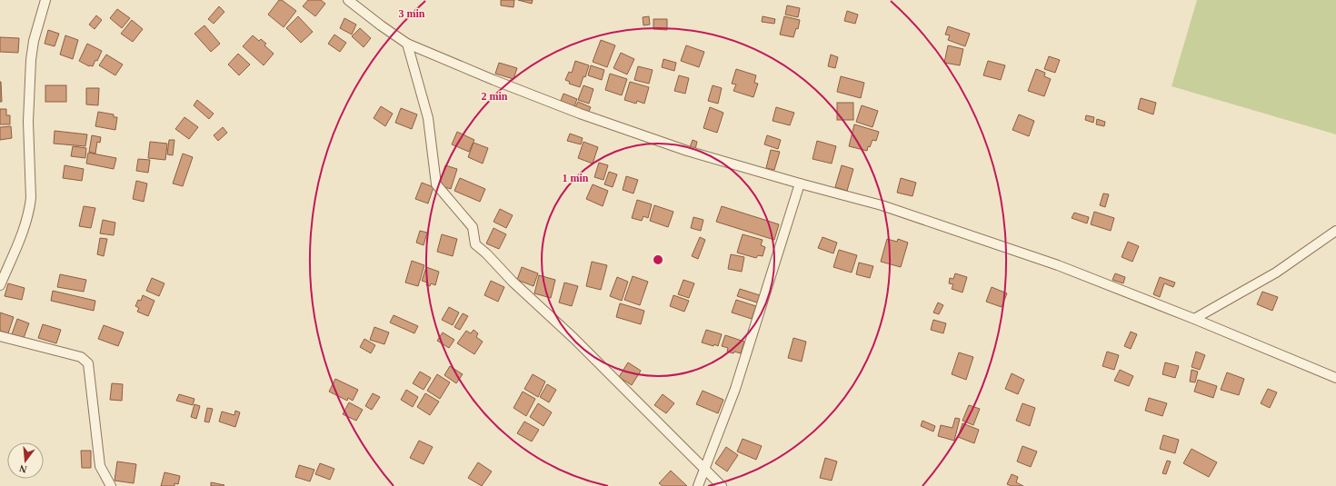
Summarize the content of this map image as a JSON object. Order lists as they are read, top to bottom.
{
  "north": "bottom",
  "rings": ["3 min", "2 min", "1 min"]
}
